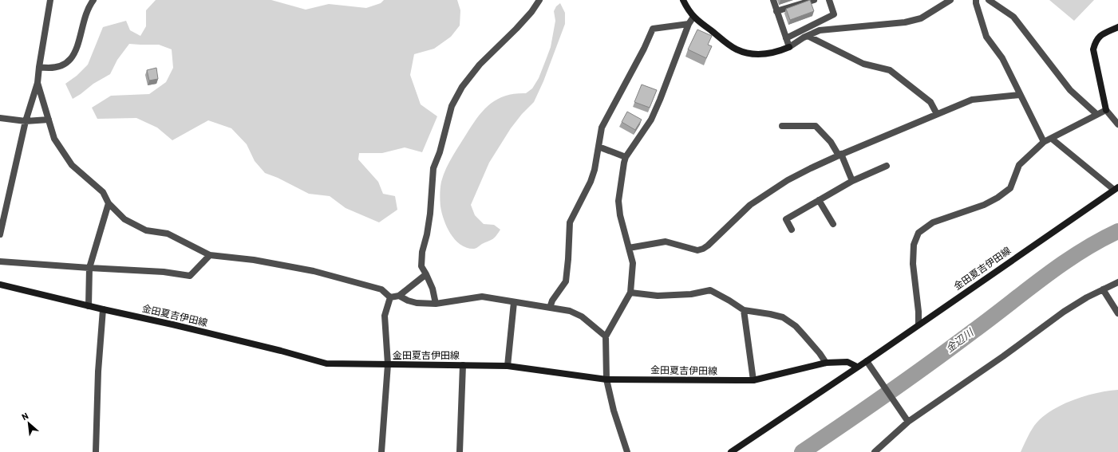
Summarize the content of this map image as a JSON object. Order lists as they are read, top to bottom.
{
  "streets": {
    "main road": ["金田夏吉伊田線"]
  },
  "water": ["金辺川"],
  "north": "top left"
}
